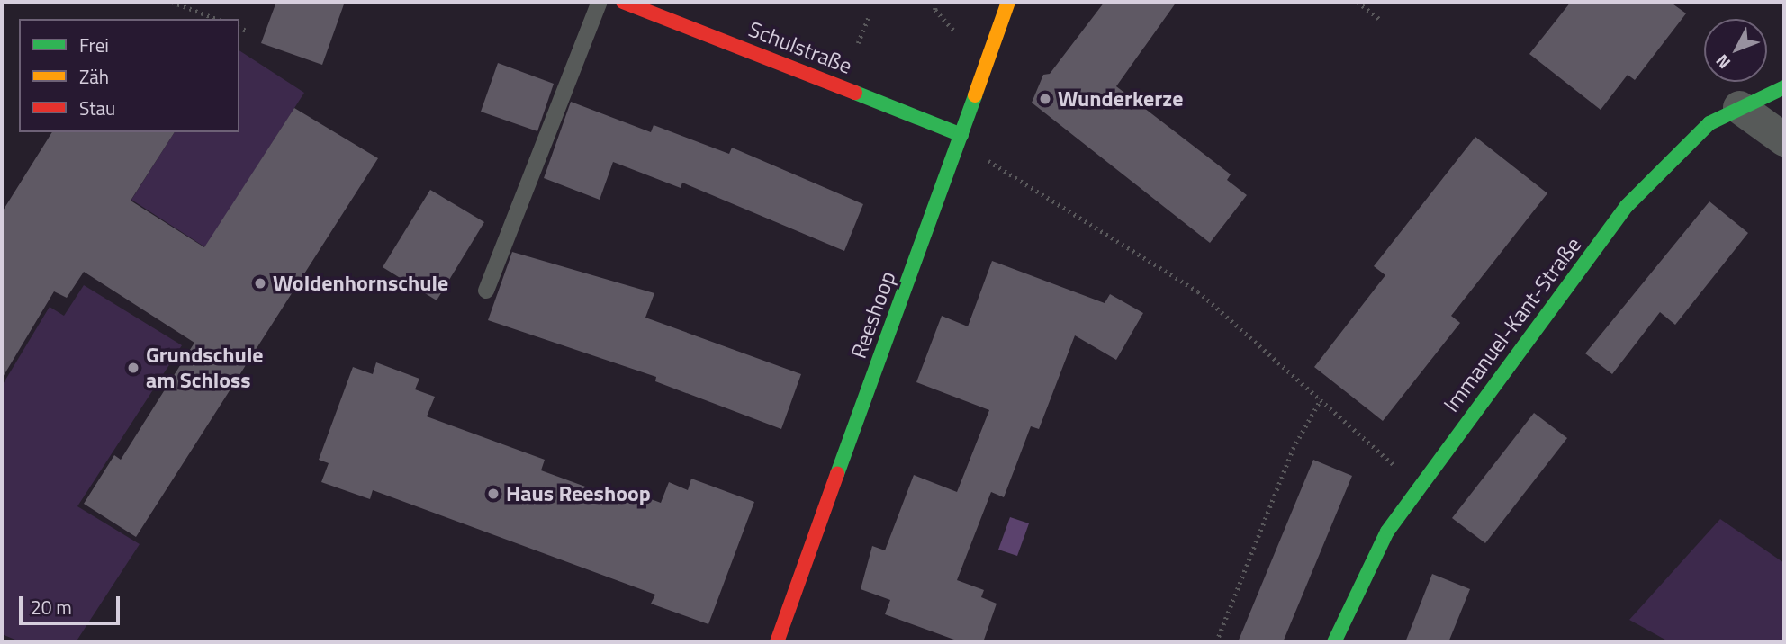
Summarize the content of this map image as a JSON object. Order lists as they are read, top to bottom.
{
  "streets": {
    "street": ["Schulstraße", "Reeshoop", "Immanuel-Kant-Straße"]
  },
  "crossings": [
    ["Schulstraße", "Reeshoop"]
  ],
  "places": [
    "Wunderkerze",
    "Woldenhornschule",
    "Grundschule am Schloss",
    "Haus Reeshoop"
  ],
  "legend": ["Frei", "Zäh", "Stau"],
  "scale_bar": "20 m",
  "north": "bottom left"
}
